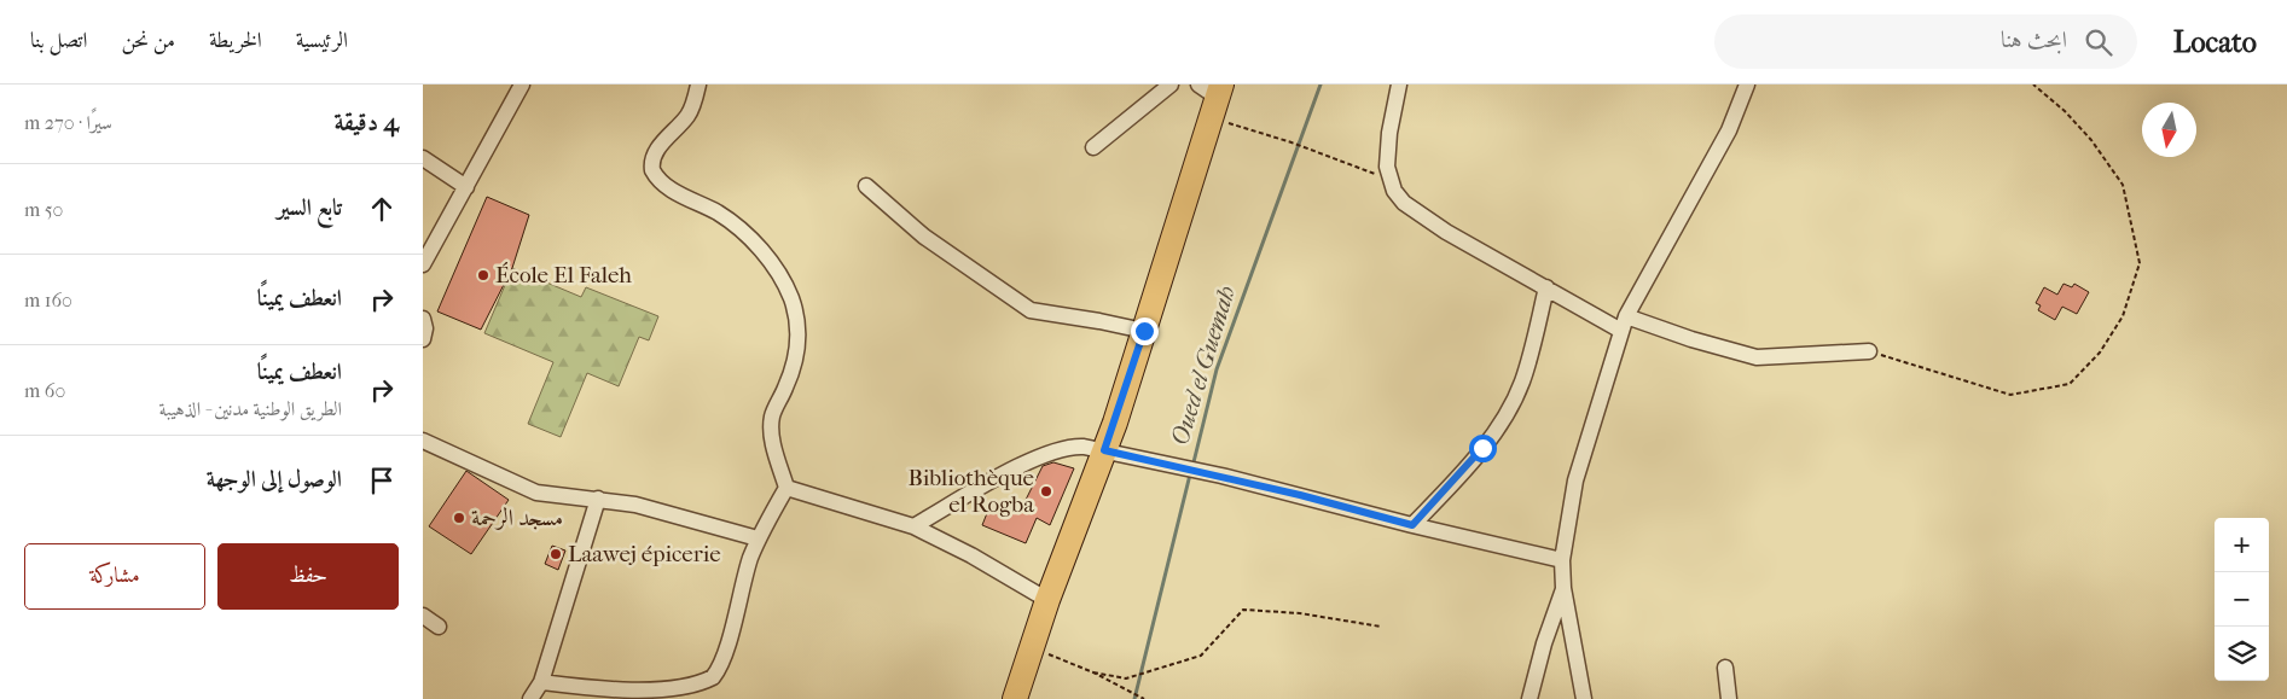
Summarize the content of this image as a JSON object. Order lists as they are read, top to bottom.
{
  "water": ["Oued el Guemah"],
  "places": [
    "École El Faleh",
    "Bibliothèque el Rogba",
    "مسجد الرحمة",
    "Laawej épicerie"
  ],
  "north": "bottom",
  "page": {
    "header": "Locato",
    "search": "ابحث هنا",
    "nav": [
      "الرئيسية",
      "الخريطة",
      "من نحن",
      "اتصل بنا"
    ],
    "heading": ["4 دقيقة", "سيرًا · 270 m"],
    "list": [
      ["تابع السير", "50 m"],
      ["انعطف يمينًا", "160 m"],
      ["انعطف يمينًا", "الطريق الوطنية مدنين - الذهيبة", "60 m"],
      "الوصول إلى الوجهة"
    ],
    "map_buttons": ["+", "−"],
    "buttons": ["حفظ", "مشاركة"]
  }
}
